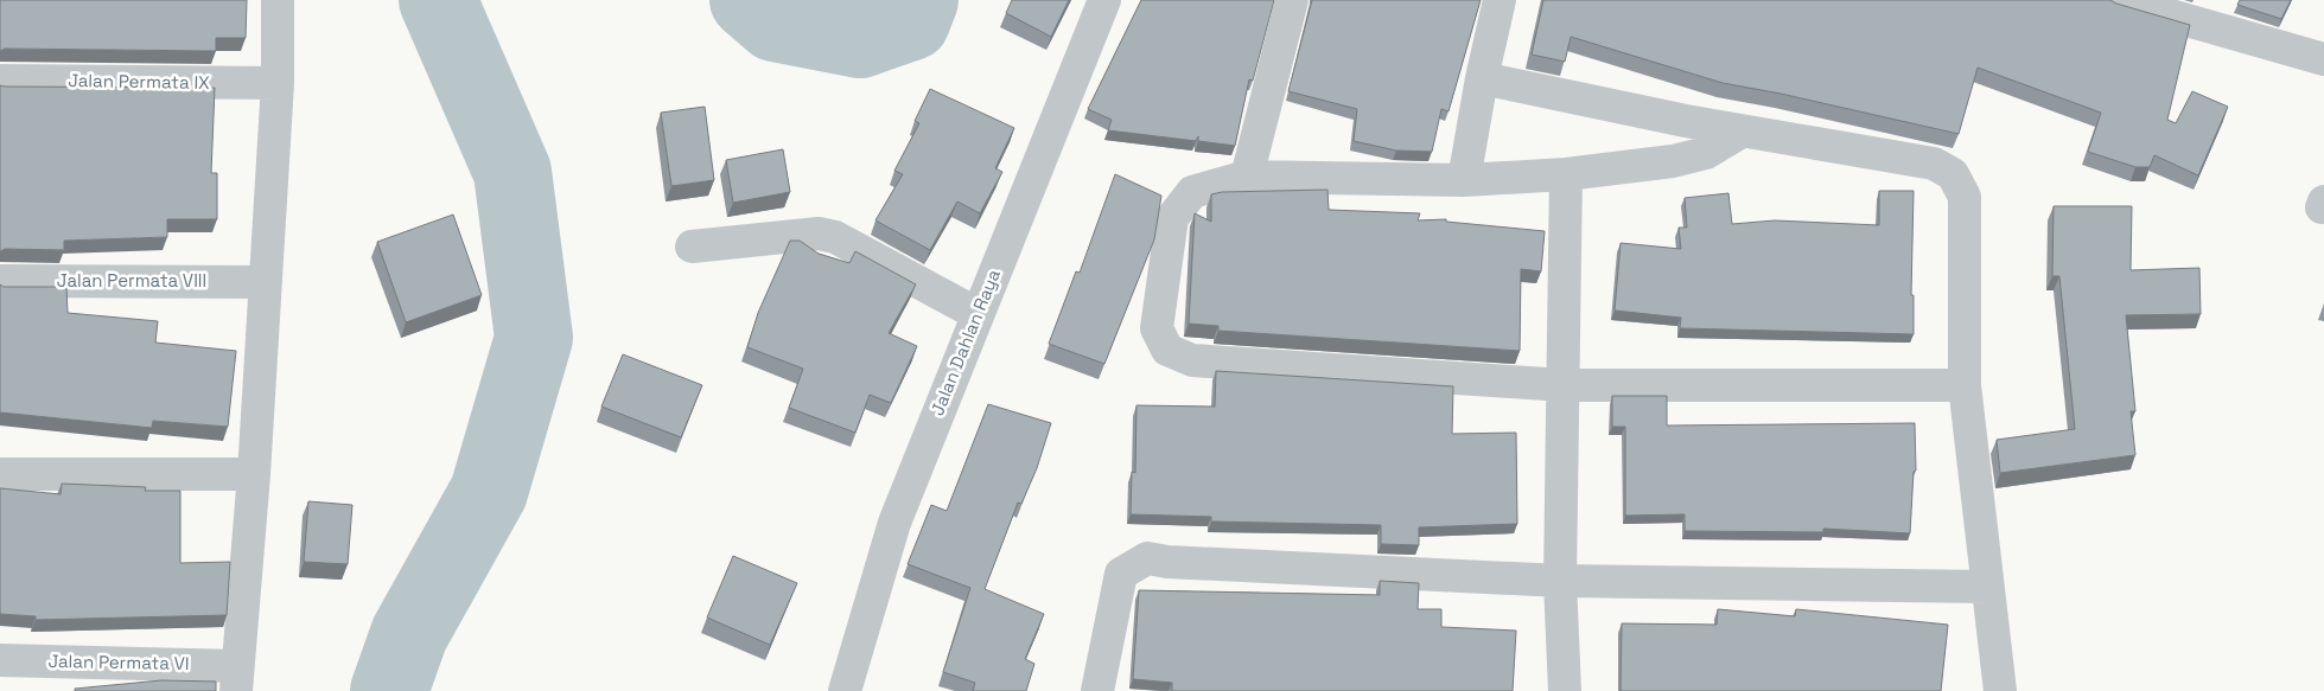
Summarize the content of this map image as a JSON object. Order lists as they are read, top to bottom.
{
  "streets": {
    "street": [
      "Jalan Permata IX",
      "Jalan Permata VIII",
      "Jalan Dahlan Raya",
      "Jalan Permata VI"
    ]
  }
}
